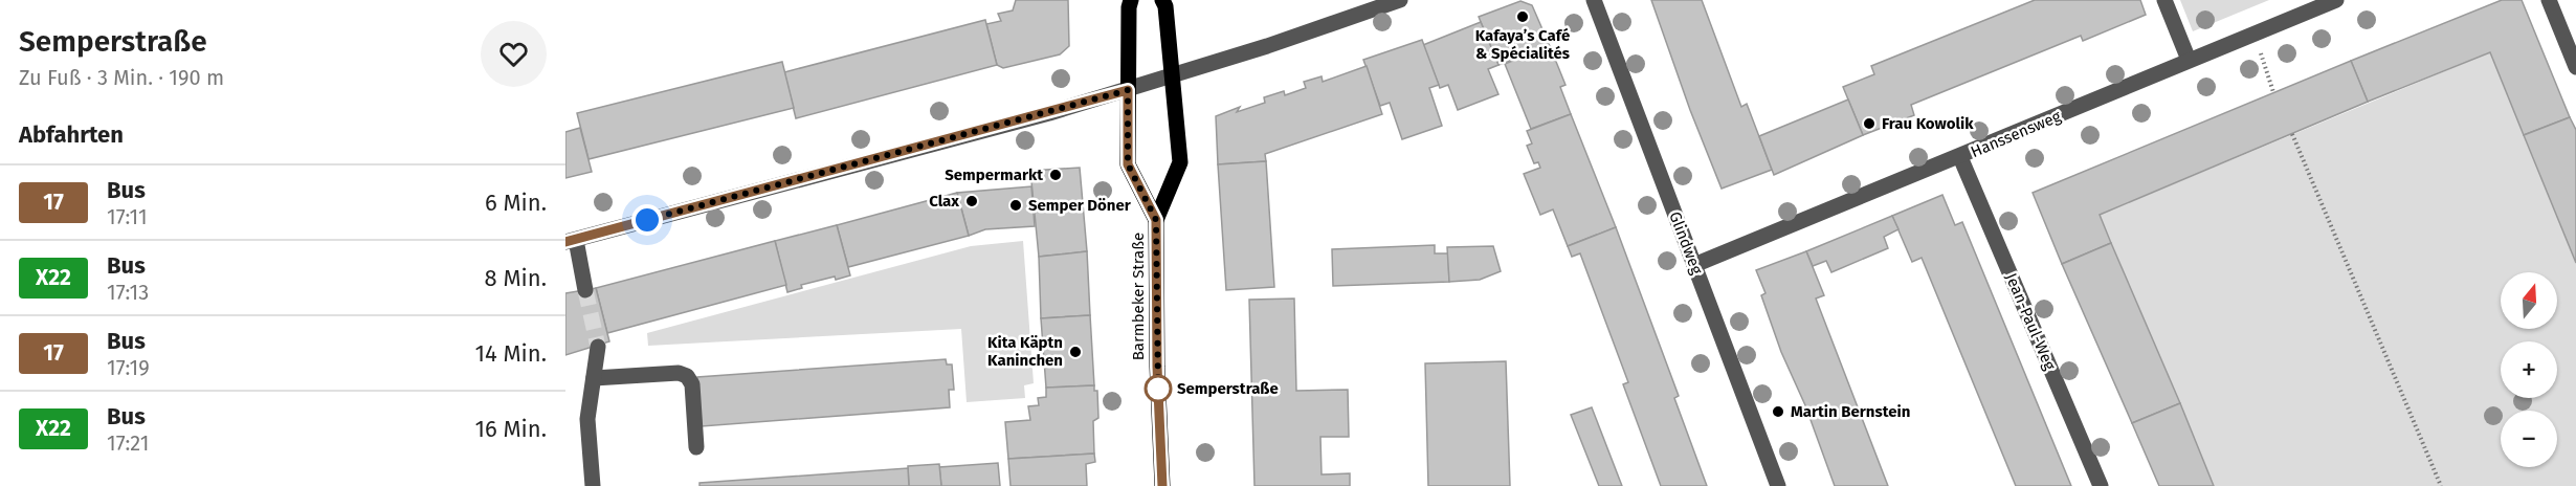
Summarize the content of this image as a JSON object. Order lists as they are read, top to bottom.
{
  "streets": {
    "main road": ["Barmbeker Straße"],
    "street": ["Hanssensweg", "Glindweg", "Jean-Paul-Weg"]
  },
  "crossings": [
    ["Hanssensweg", "Glindweg"],
    ["Hanssensweg", "Jean-Paul-Weg"]
  ],
  "places": [
    "Kafaya’s Café & Spécialités",
    "Frau Kowolik",
    "Sempermarkt",
    "Clax",
    "Semper Döner",
    "Kita Käptn Kaninchen",
    "Semperstraße",
    "Martin Bernstein"
  ],
  "lines": ["bus line 17"],
  "north": "top",
  "page": {
    "heading": [
      ["Semperstraße", "Zu Fuß · 3 Min. · 190 m"],
      "Abfahrten"
    ],
    "list": [
      {
        "mark": "17",
        "name": "Bus",
        "note": "17:11",
        "value": "6 Min."
      },
      {
        "mark": "X22",
        "name": "Bus",
        "note": "17:13",
        "value": "8 Min."
      },
      {
        "mark": "17",
        "name": "Bus",
        "note": "17:19",
        "value": "14 Min."
      },
      {
        "mark": "X22",
        "name": "Bus",
        "note": "17:21",
        "value": "16 Min."
      }
    ],
    "map_buttons": ["+", "−"]
  }
}
